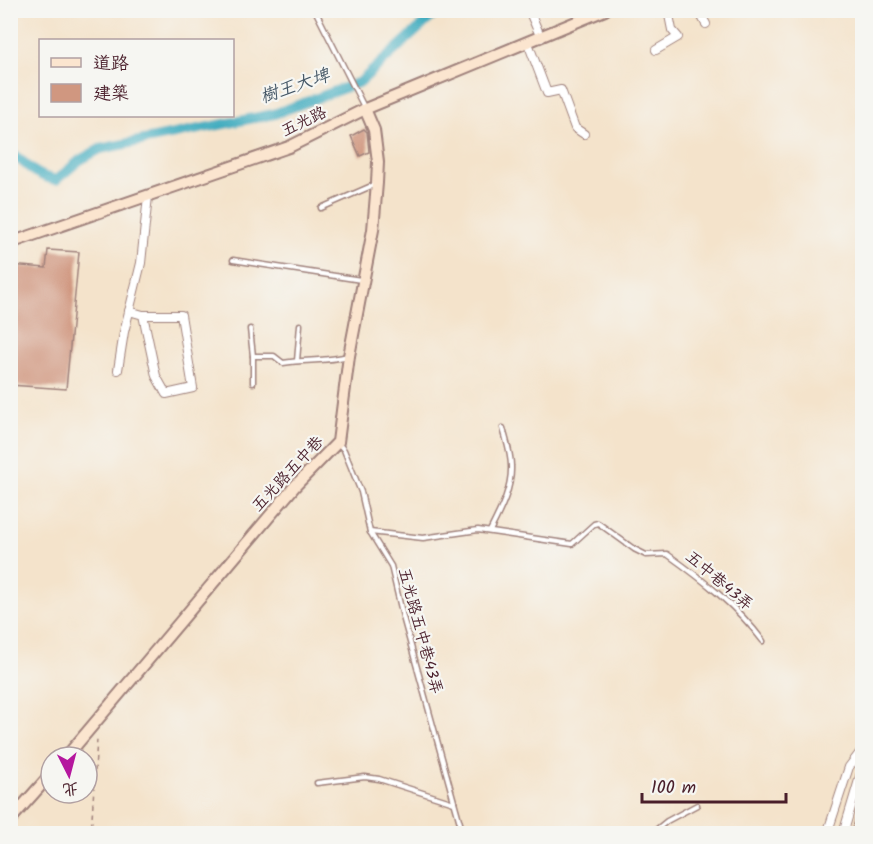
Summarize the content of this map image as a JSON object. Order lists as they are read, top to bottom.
{
  "streets": {
    "street": ["五光路", "五光路五中巷"],
    "lane": ["五中巷43弄", "五光路五中巷43弄"]
  },
  "crossings": [
    ["五光路", "五光路五中巷"],
    ["五光路五中巷", "五光路五中巷43弄"],
    ["五中巷43弄", "五光路五中巷43弄"]
  ],
  "water": ["樹王大埤"],
  "legend": ["道路", "建築"],
  "scale_bar": "100 m",
  "north": "bottom"
}
